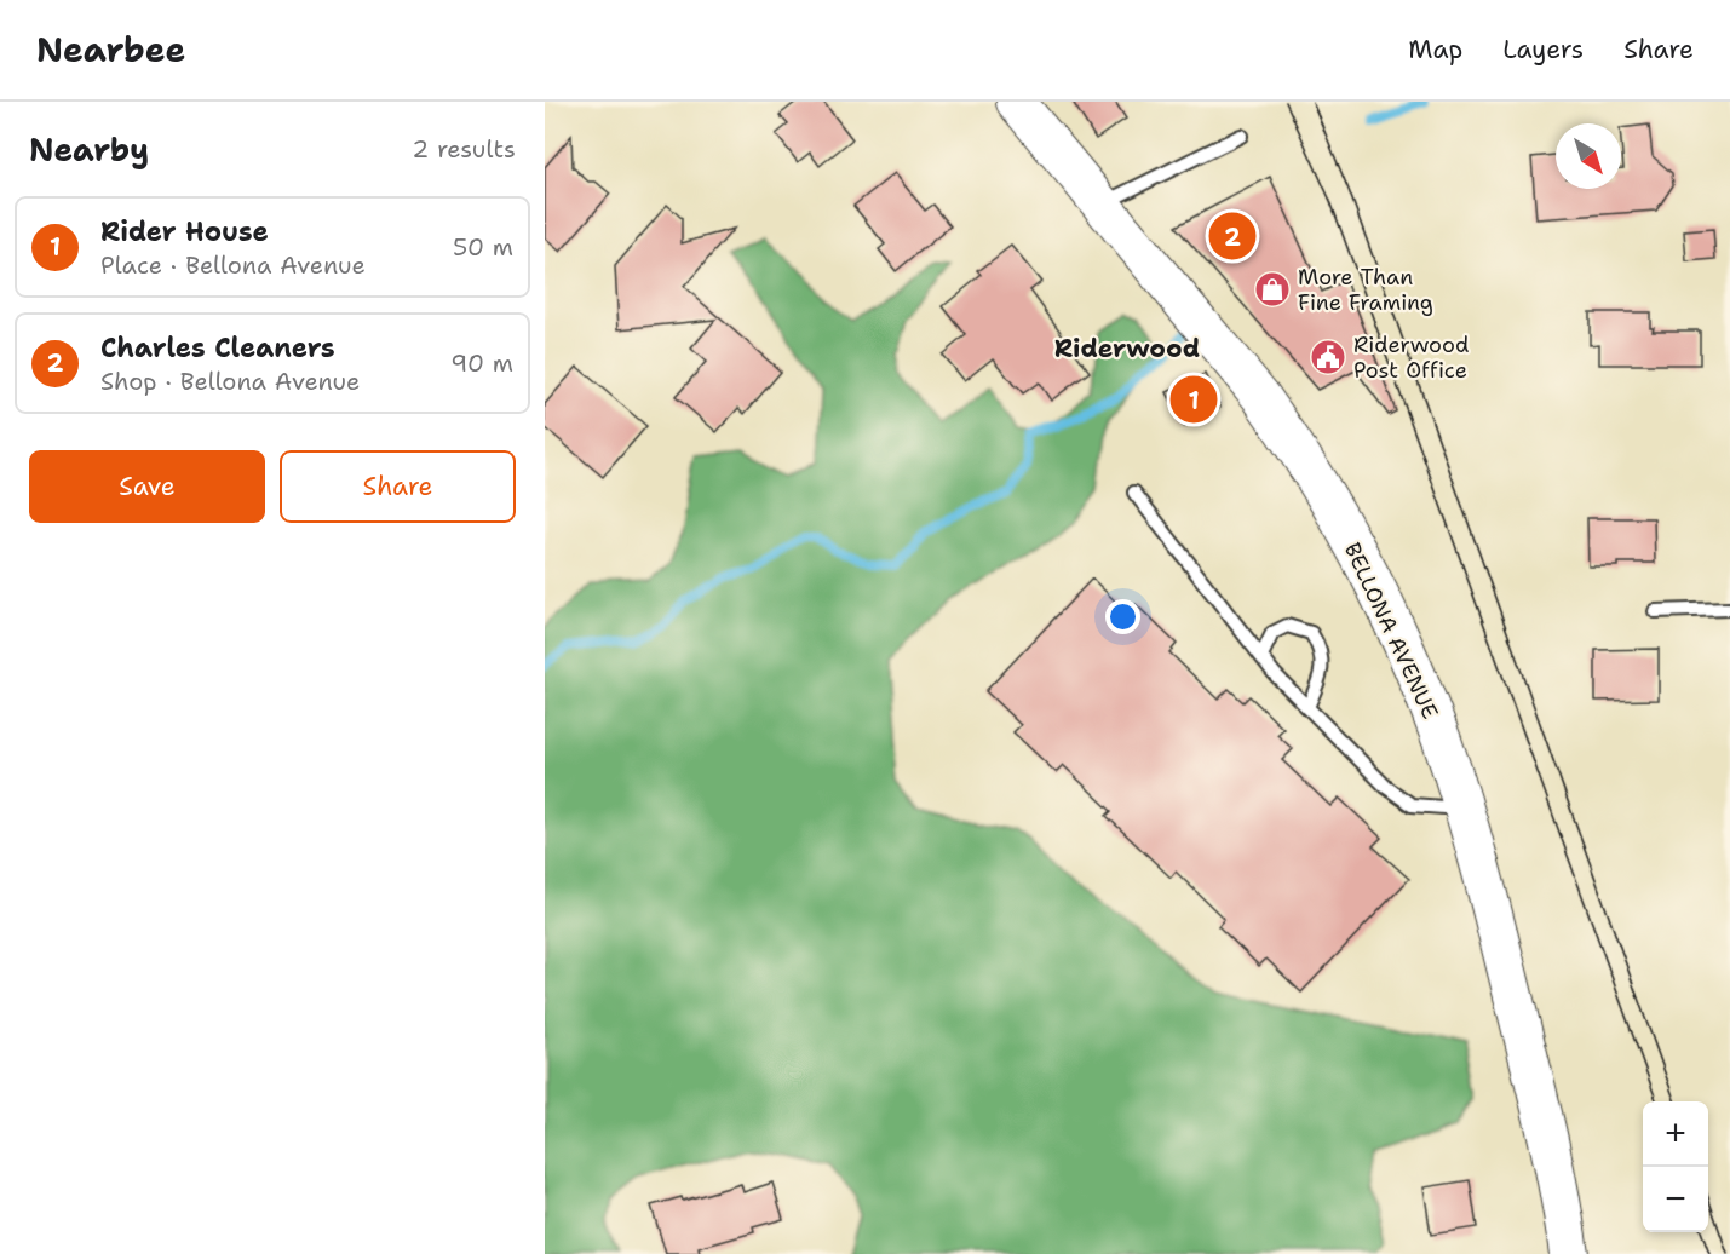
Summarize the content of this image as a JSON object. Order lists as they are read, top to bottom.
{
  "streets": {
    "street": ["BELLONA AVENUE"]
  },
  "districts": ["Riderwood"],
  "places": {
    "shop": ["More Than Fine Framing"],
    "public building": ["Riderwood Post Office"]
  },
  "north": "bottom right",
  "page": {
    "header": "Nearbee",
    "nav": ["Map", "Layers", "Share"],
    "heading": ["Nearby", "2 results"],
    "list": [
      {
        "mark": "1",
        "name": "Rider House",
        "note": "Place · Bellona Avenue",
        "value": "50 m"
      },
      {
        "mark": "2",
        "name": "Charles Cleaners",
        "note": "Shop · Bellona Avenue",
        "value": "90 m"
      }
    ],
    "pins": ["2", "1"],
    "buttons": ["Save", "Share"],
    "map_buttons": ["+", "−"]
  }
}
